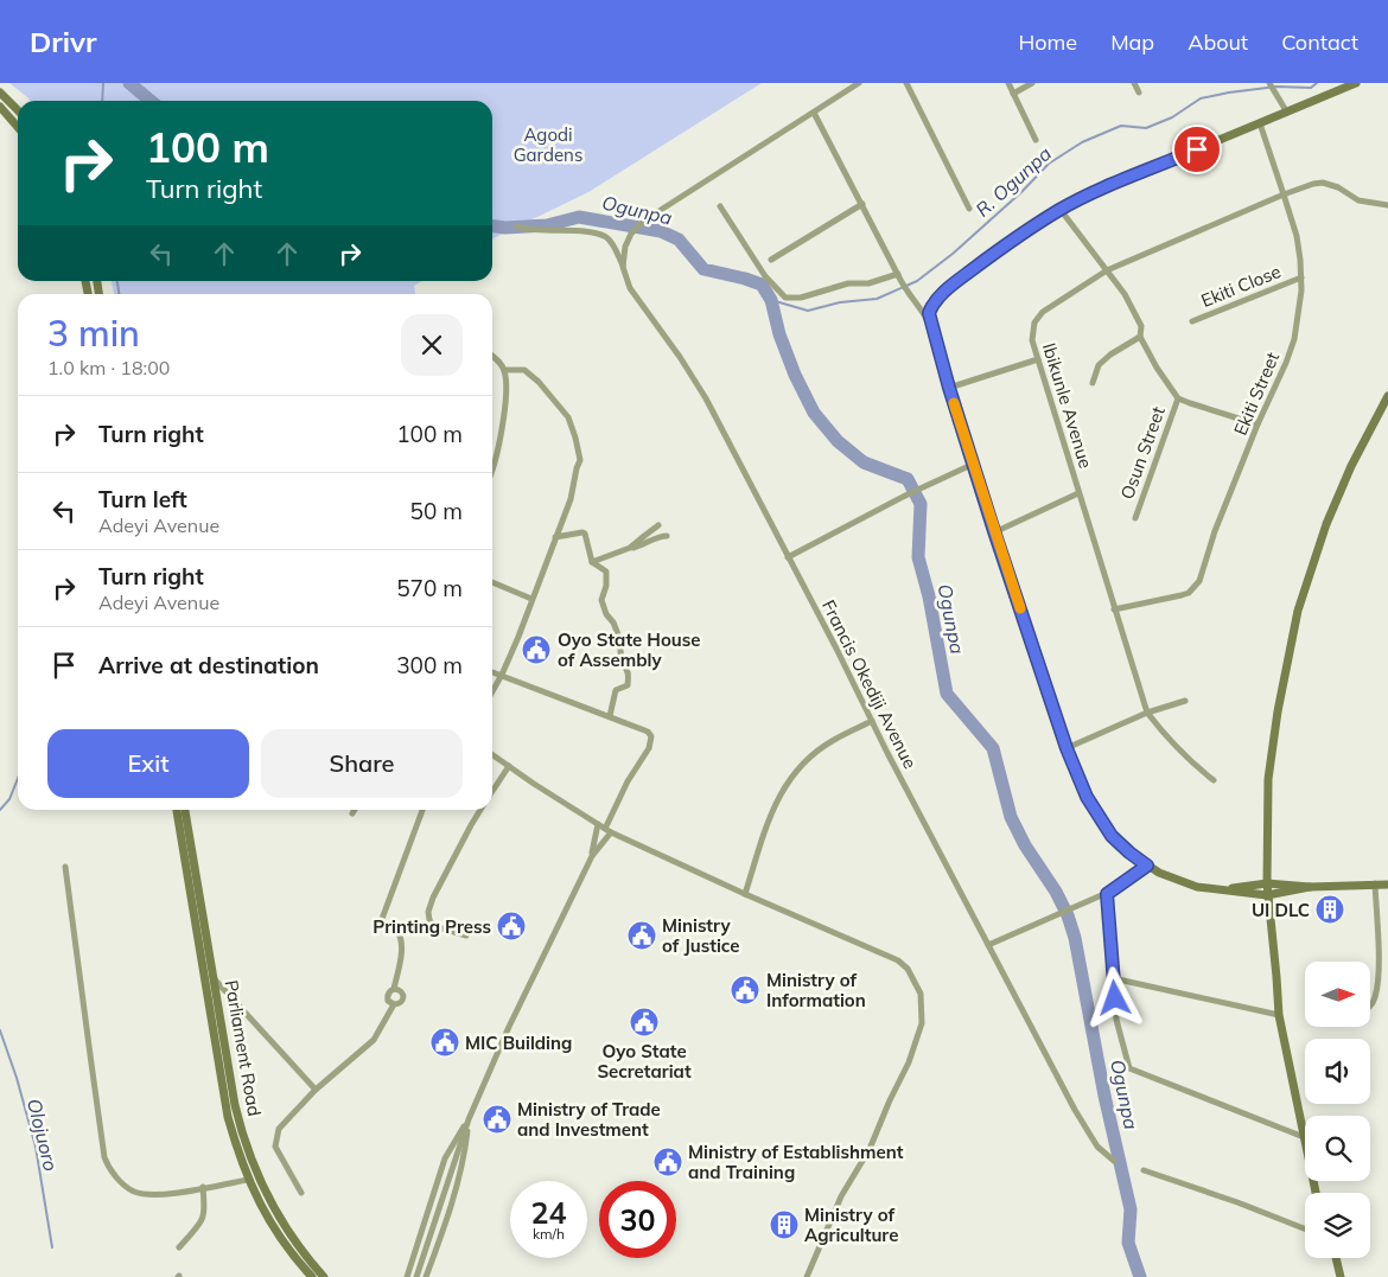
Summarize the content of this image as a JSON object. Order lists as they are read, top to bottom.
{
  "streets": {
    "main road": ["Parliament Road"],
    "street": [
      "Ekiti Close",
      "Ekiti Street",
      "Ibikunle Avenue",
      "Osun Street",
      "Francis Okediji Avenue"
    ]
  },
  "crossings": [
    ["Ekiti Close", "Ekiti Street"],
    ["Ekiti Street", "Ibikunle Avenue"]
  ],
  "water": ["R. Ogunpa", "Ogunpa", "Olojuoro"],
  "parks": ["Agodi Gardens"],
  "places": {
    "public building": [
      "Oyo State House of Assembly",
      "Printing Press",
      "Ministry of Justice",
      "Ministry of Information",
      "Oyo State Secretariat",
      "MIC Building",
      "Ministry of Trade and Investment",
      "Ministry of Establishment and Training"
    ],
    "building": ["UI DLC", "Ministry of Agriculture"]
  },
  "north": "right",
  "page": {
    "header": "Drivr",
    "nav": [
      "Home",
      "Map",
      "About",
      "Contact"
    ],
    "turn": ["100 m", "Turn right"],
    "heading": ["3 min", "1.0 km · 18:00"],
    "list": [
      {
        "name": "Turn right",
        "value": "100 m"
      },
      {
        "name": "Turn left",
        "note": "Adeyi Avenue",
        "value": "50 m"
      },
      {
        "name": "Turn right",
        "note": "Adeyi Avenue",
        "value": "570 m"
      },
      {
        "name": "Arrive at destination",
        "value": "300 m"
      }
    ],
    "buttons": ["Exit", "Share"],
    "speed": "24 km/h",
    "limit": "30"
  }
}
